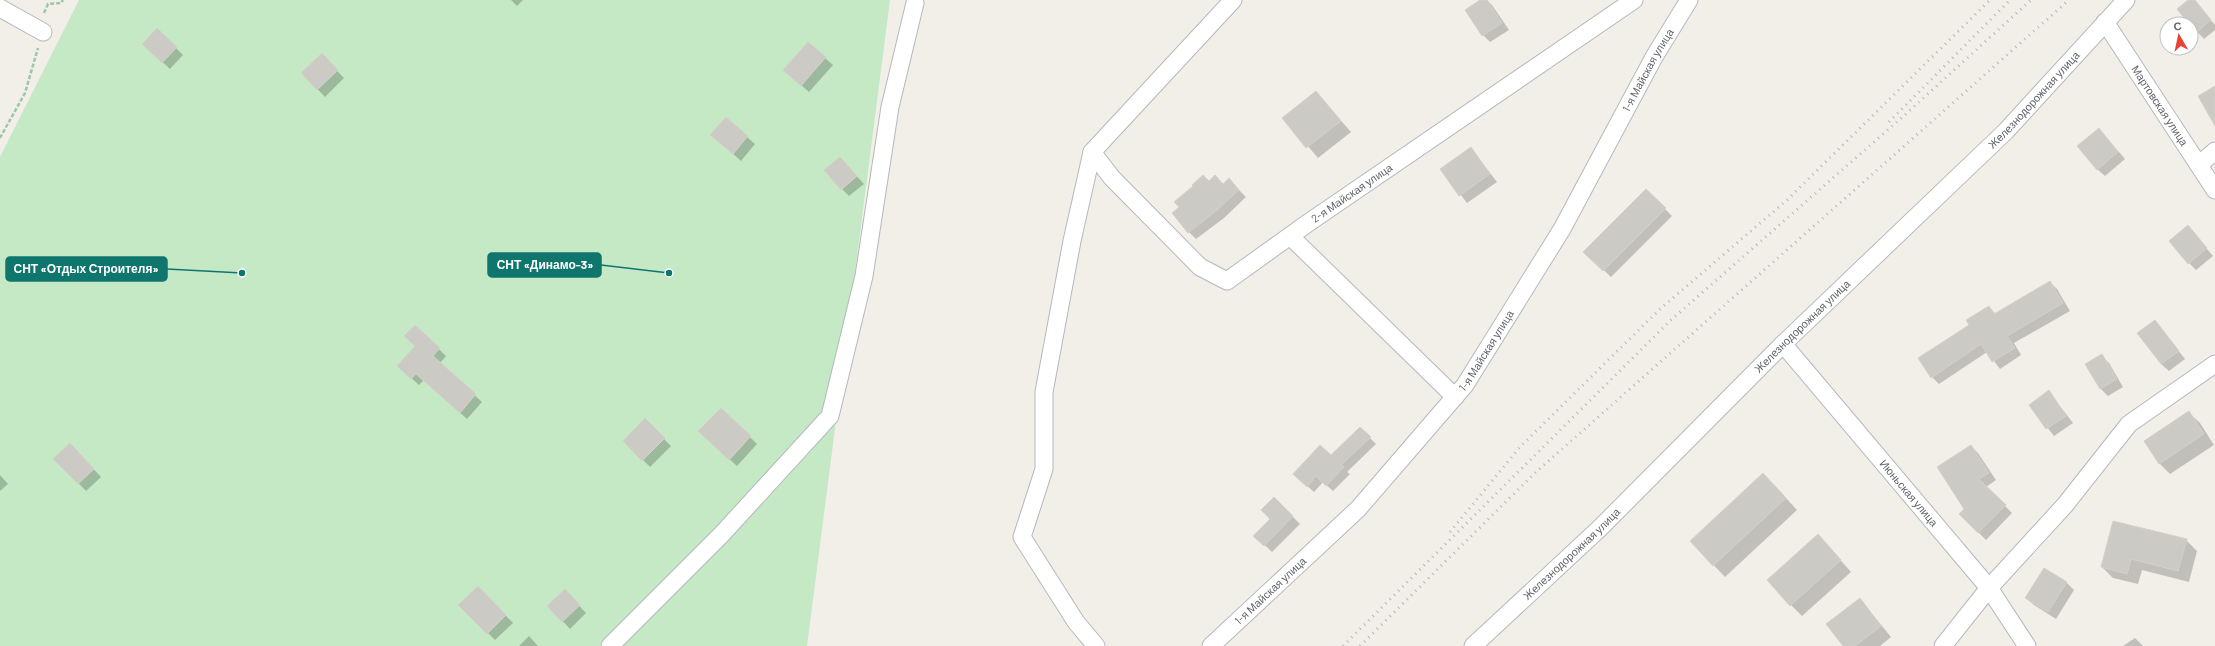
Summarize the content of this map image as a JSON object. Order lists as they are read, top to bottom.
{
  "streets": {
    "street": [
      "1-я Майская улица",
      "Железнодорожная улица",
      "Мартовская улица",
      "2-я Майская улица",
      "Июньская улица"
    ]
  },
  "crossings": [
    ["Железнодорожная улица", "Мартовская улица"],
    ["Железнодорожная улица", "Июньская улица"]
  ],
  "places": ["СНТ «Отдых Строителя»", "СНТ «Динамо-3»"],
  "north": "top"
}
